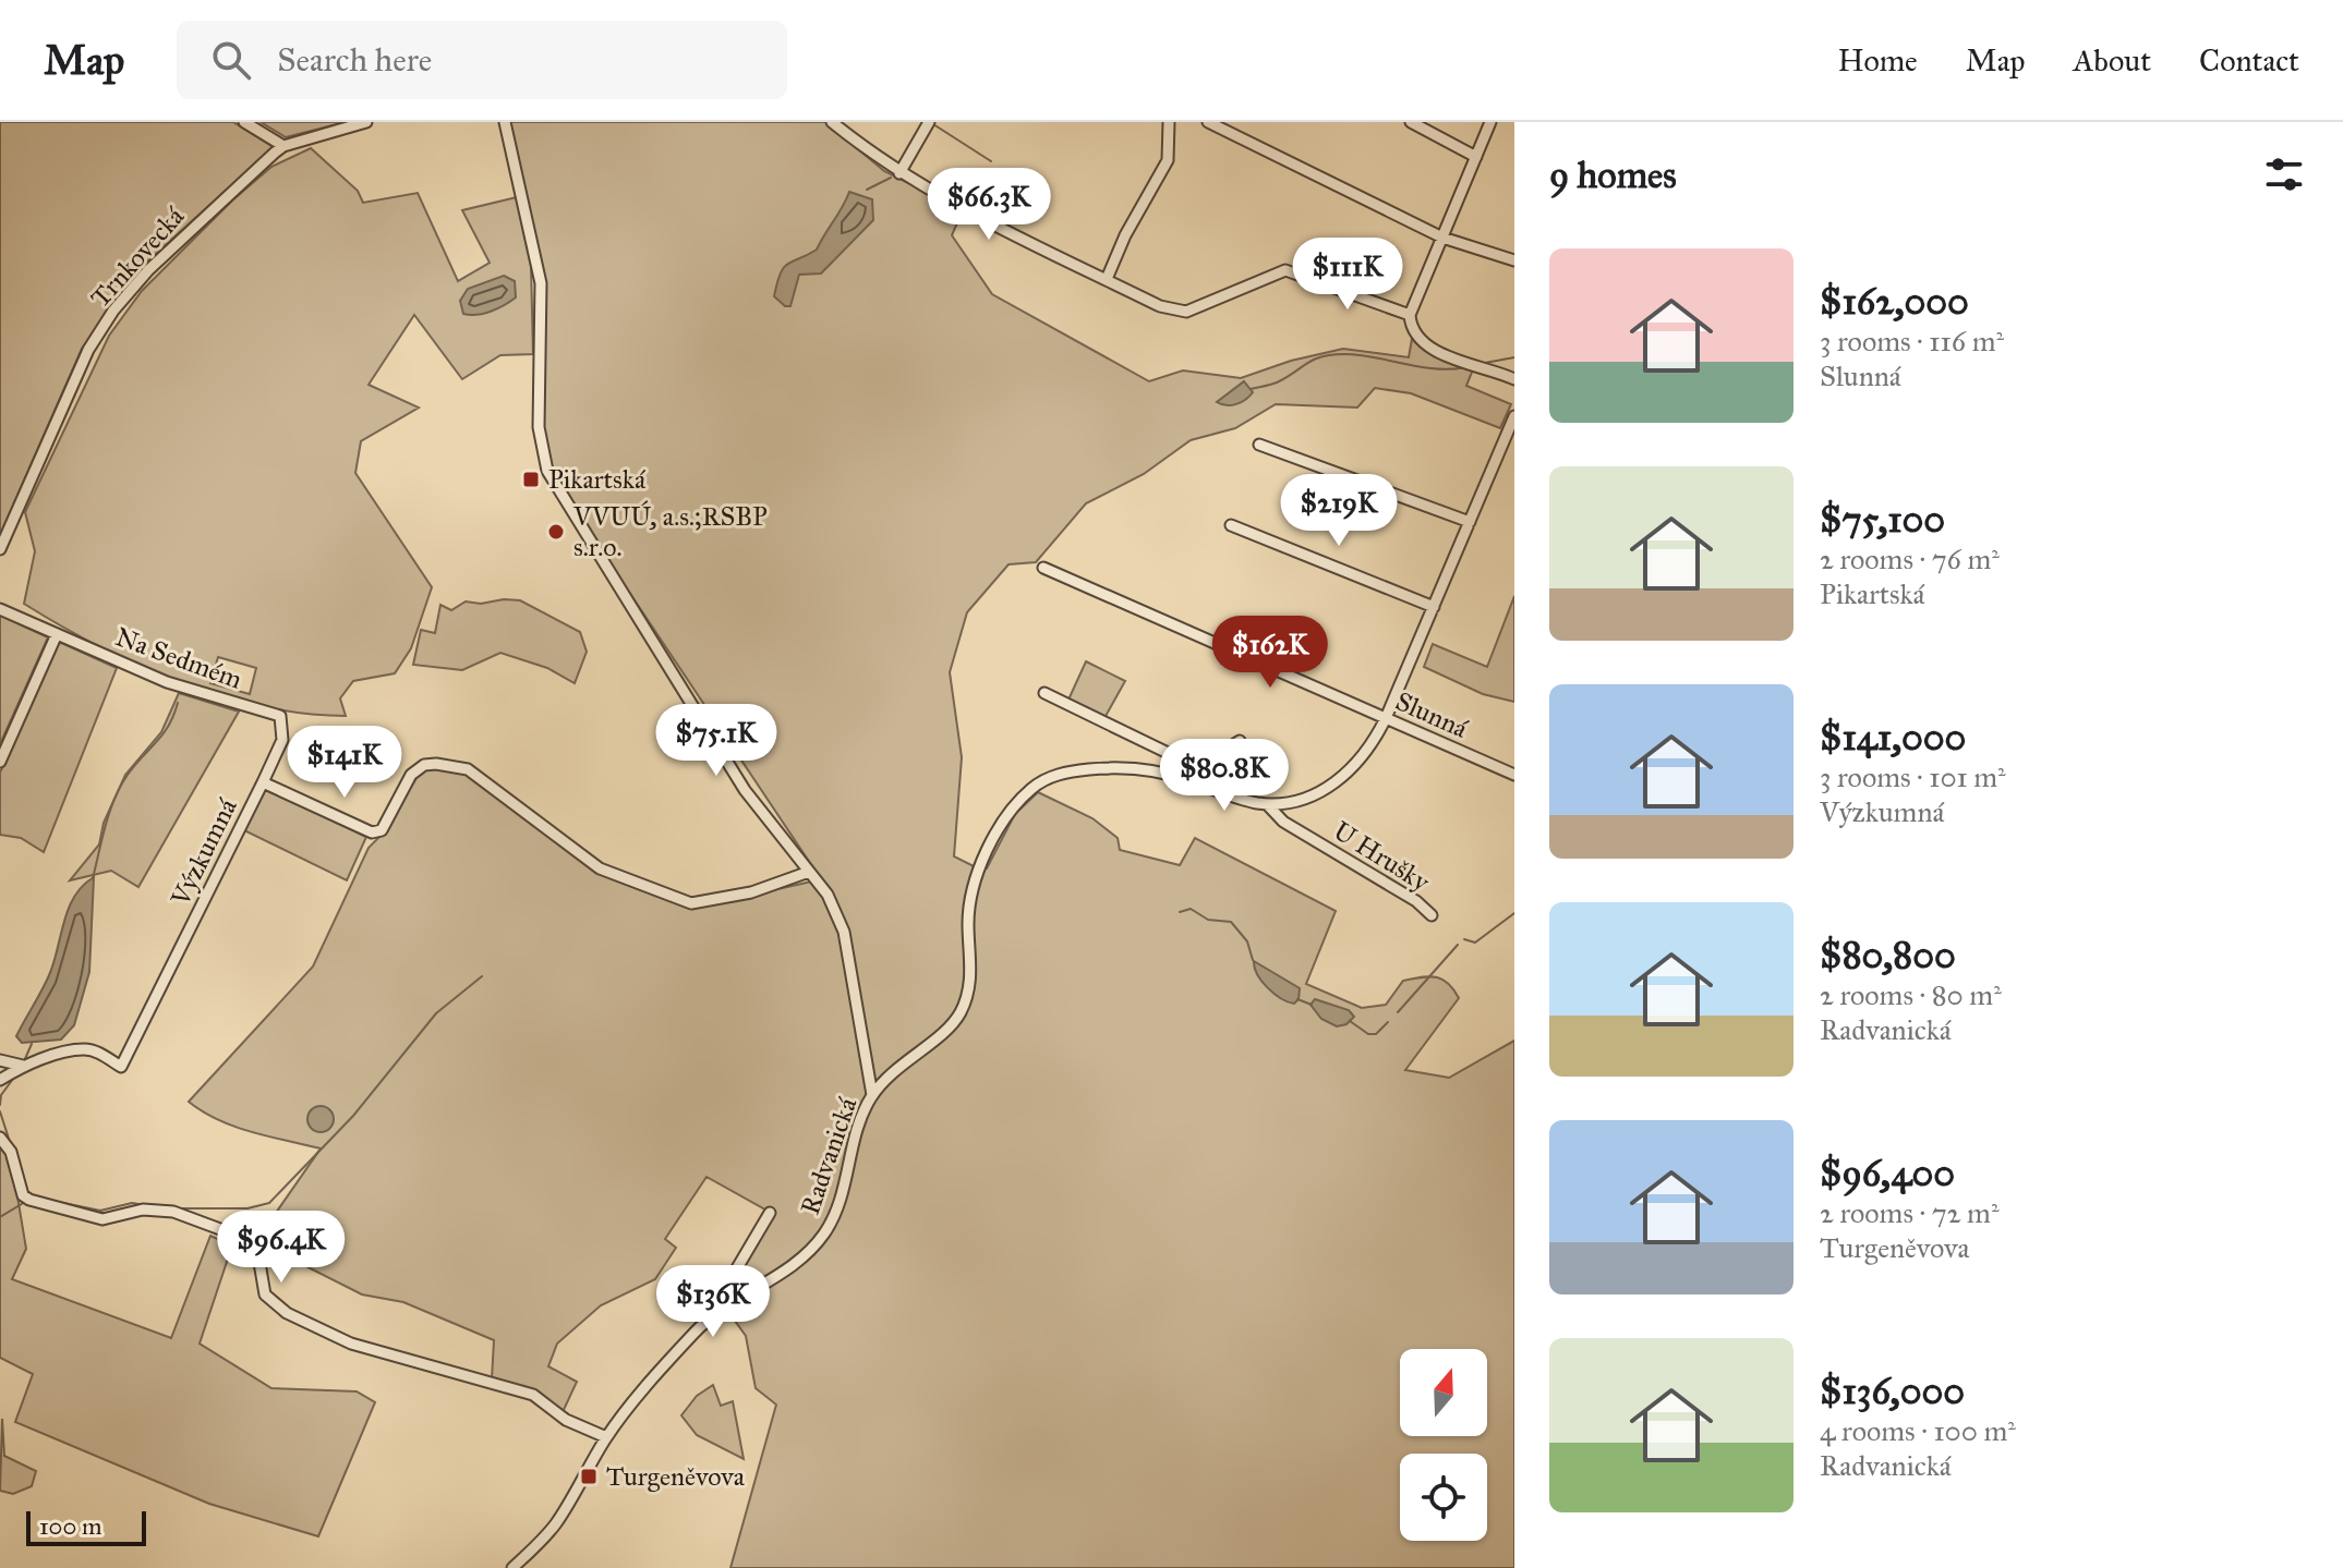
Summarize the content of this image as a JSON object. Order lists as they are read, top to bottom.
{
  "streets": {
    "street": [
      "Trnkovecká",
      "Na Sedmém",
      "Slunná",
      "Výzkumná",
      "U Hrušky",
      "Radvanická"
    ]
  },
  "crossings": [
    ["Na Sedmém", "Výzkumná"],
    ["Slunná", "Radvanická"],
    ["U Hrušky", "Radvanická"]
  ],
  "places": {
    "transit": ["Pikartská", "Turgeněvova"],
    "other": ["VVUÚ, a.s.;RSBP s.r.o."]
  },
  "scale_bar": "100 m",
  "north": "top",
  "page": {
    "header": "Map",
    "search": "Search here",
    "nav": [
      "Home",
      "Map",
      "About",
      "Contact"
    ],
    "heading": "9 homes",
    "price": [
      "$66.3K",
      "$111K",
      "$219K",
      "$162K",
      "$75.1K",
      "$141K",
      "$80.8K",
      "$96.4K",
      "$136K"
    ],
    "list": [
      {
        "name": "$162,000",
        "note": "3 rooms · 116 m² · Slunná"
      },
      {
        "name": "$75,100",
        "note": "2 rooms · 76 m² · Pikartská"
      },
      {
        "name": "$141,000",
        "note": "3 rooms · 101 m² · Výzkumná"
      },
      {
        "name": "$80,800",
        "note": "2 rooms · 80 m² · Radvanická"
      },
      {
        "name": "$96,400",
        "note": "2 rooms · 72 m² · Turgeněvova"
      },
      {
        "name": "$136,000",
        "note": "4 rooms · 100 m² · Radvanická"
      }
    ],
    "scale": "100 m"
  }
}
